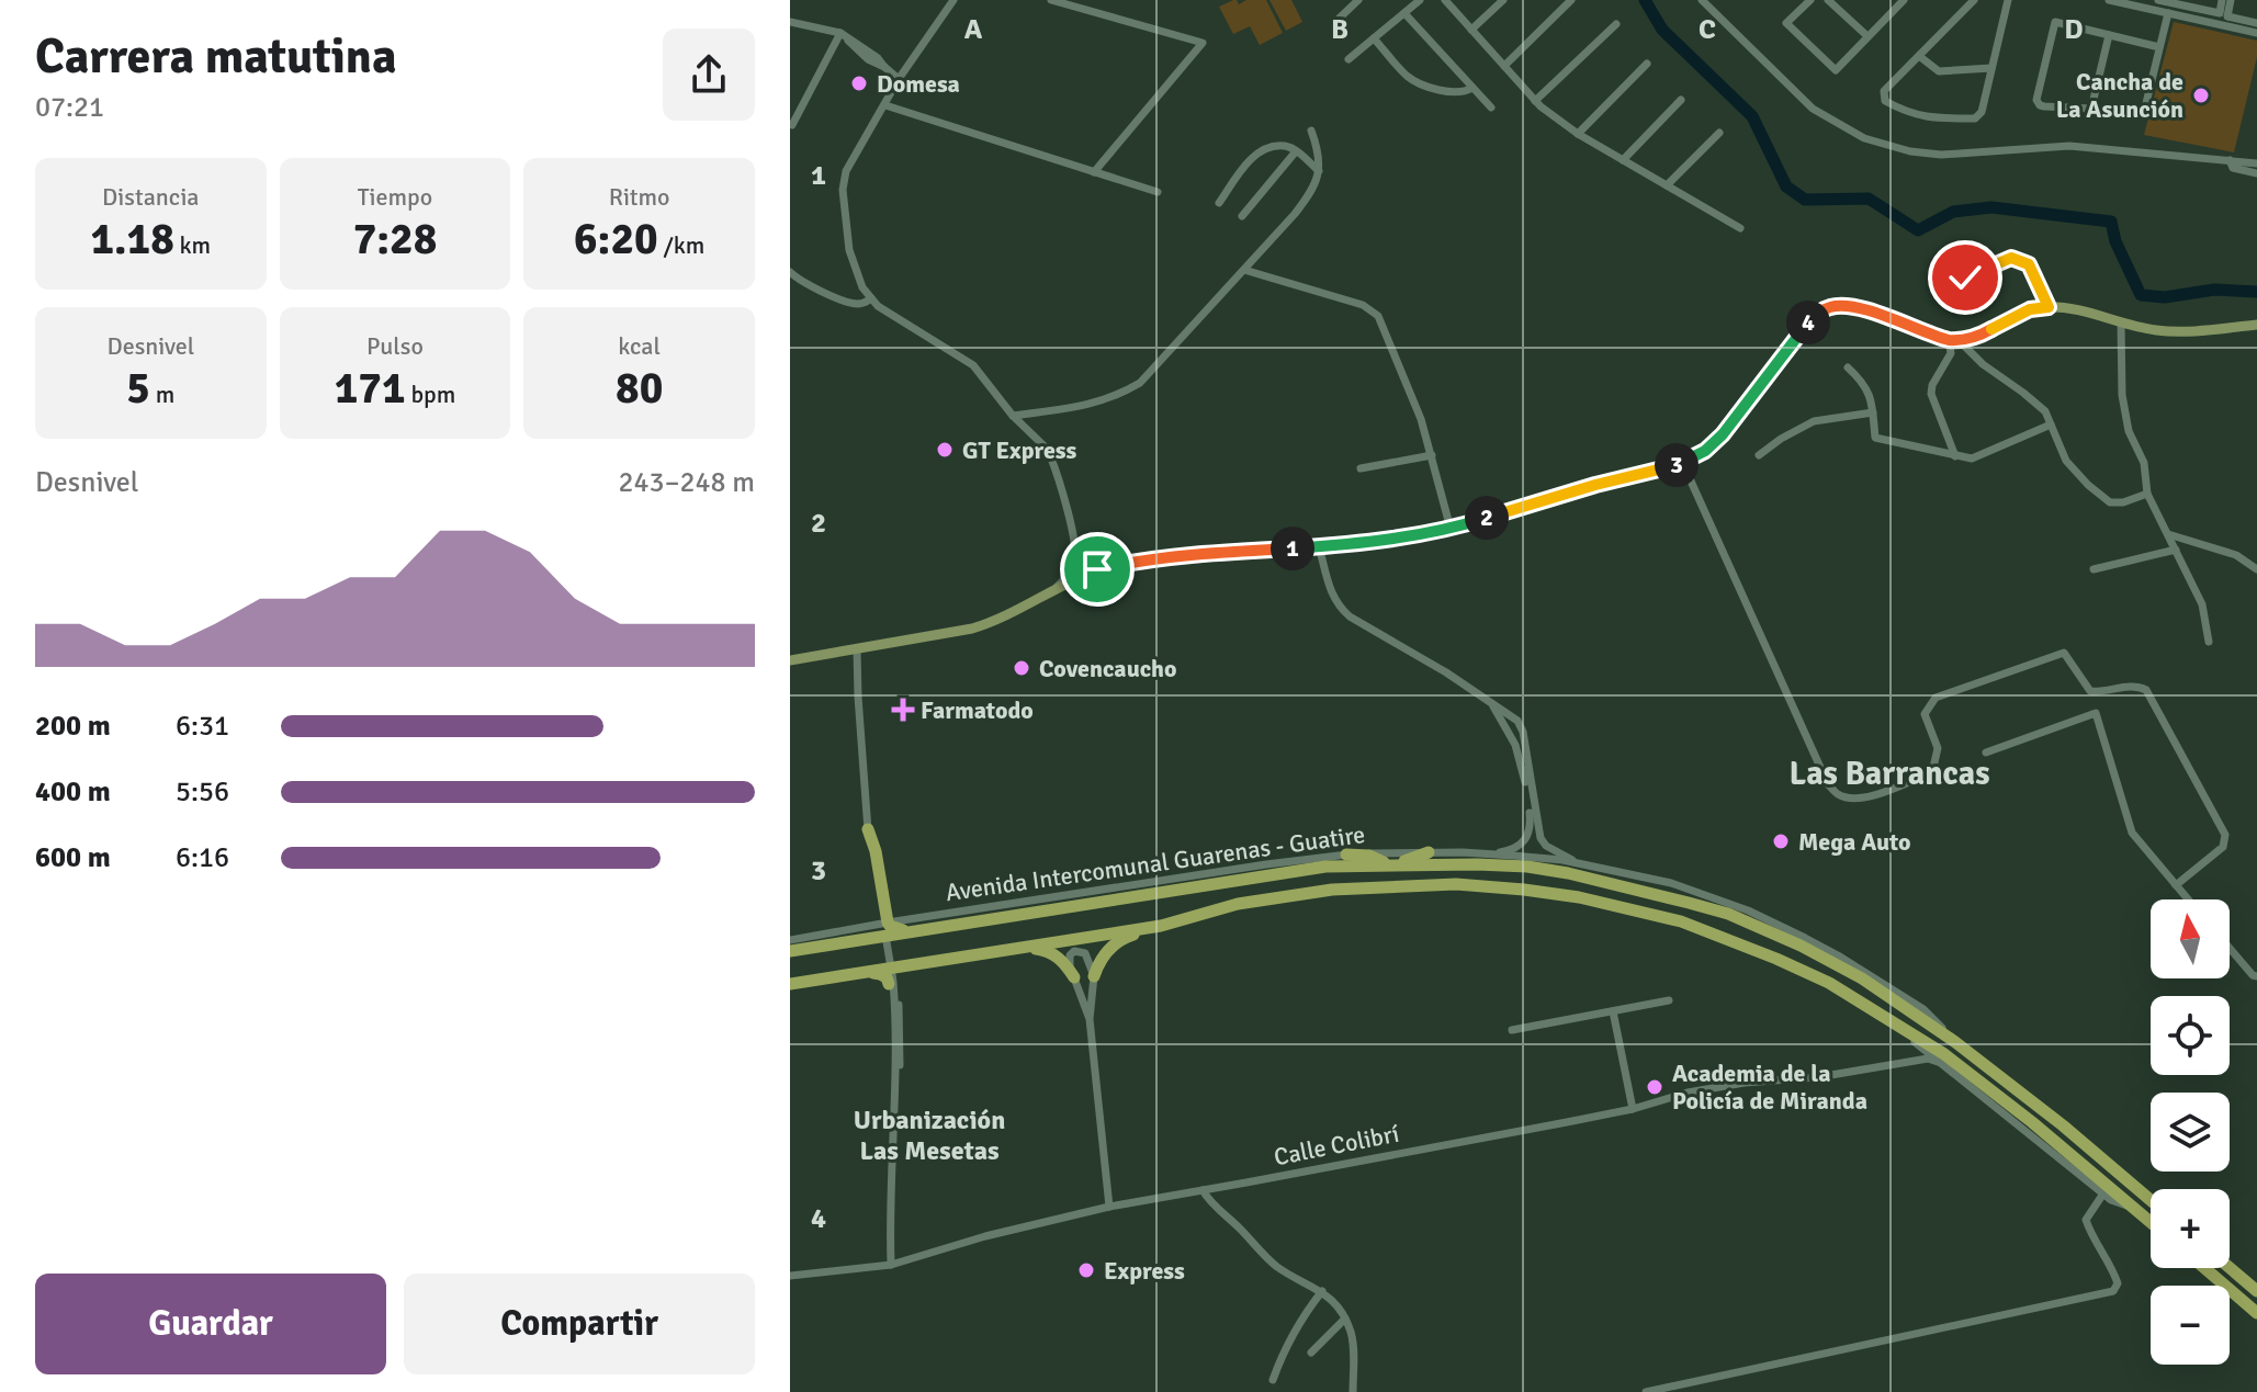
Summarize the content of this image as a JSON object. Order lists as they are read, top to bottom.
{
  "streets": {
    "highway": ["Avenida Intercomunal Guarenas - Guatire"],
    "street": ["Calle Colibrí"]
  },
  "crossings": [
    ["Avenida Intercomunal Guarenas - Guatire", "Calle Colibrí"]
  ],
  "districts": ["Las Barrancas", "Urbanización Las Mesetas"],
  "places": {
    "other": [
      "Domesa",
      "Cancha de La Asunción",
      "GT Express",
      "Covencaucho",
      "Mega Auto",
      "Academia de la Policía de Miranda",
      "Express"
    ],
    "health": ["Farmatodo"]
  },
  "north": "top",
  "page": {
    "heading": ["Carrera matutina", "07:21"],
    "stats": [
      ["Distancia", "1.18 km"],
      ["Tiempo", "7:28"],
      ["Ritmo", "6:20 /km"],
      ["Desnivel", "5 m"],
      ["Pulso", "171 bpm"],
      ["kcal", "80"]
    ],
    "pins": [
      "4",
      "3",
      "2",
      "1"
    ],
    "chart": ["Desnivel", "243–248 m"],
    "list": [
      {
        "name": "200 m",
        "note": "6:31"
      },
      {
        "name": "400 m",
        "note": "5:56"
      },
      {
        "name": "600 m",
        "note": "6:16"
      }
    ],
    "map_buttons": ["+", "−"],
    "buttons": ["Guardar", "Compartir"]
  },
  "grid": {
    "columns": [
      "A",
      "B",
      "C",
      "D"
    ],
    "rows": [
      "1",
      "2",
      "3",
      "4"
    ]
  }
}
